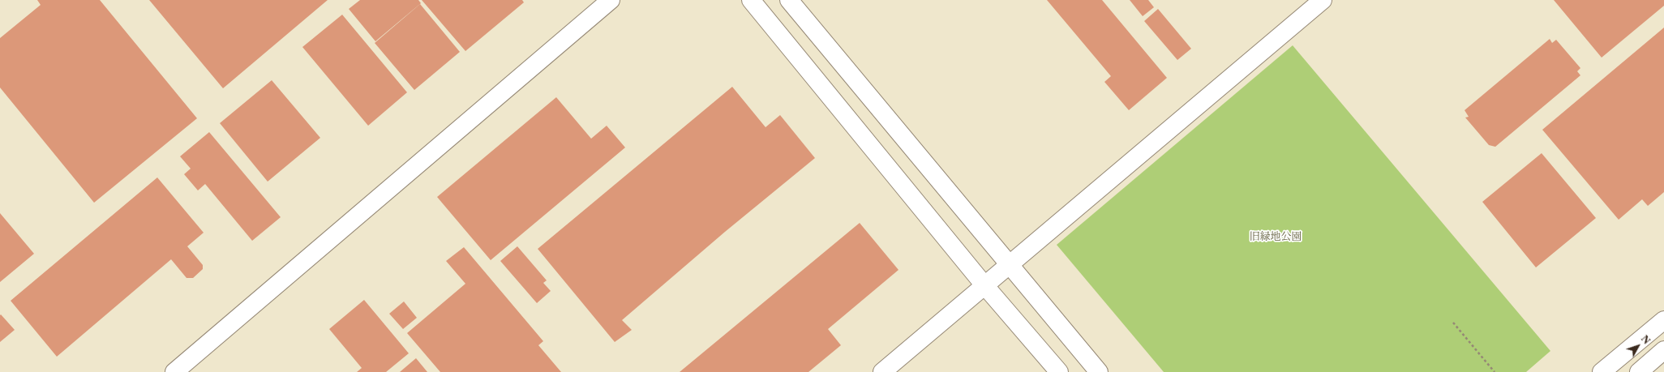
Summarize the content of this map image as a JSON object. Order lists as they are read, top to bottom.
{
  "parks": ["旧緑地公園"],
  "north": "top right"
}
